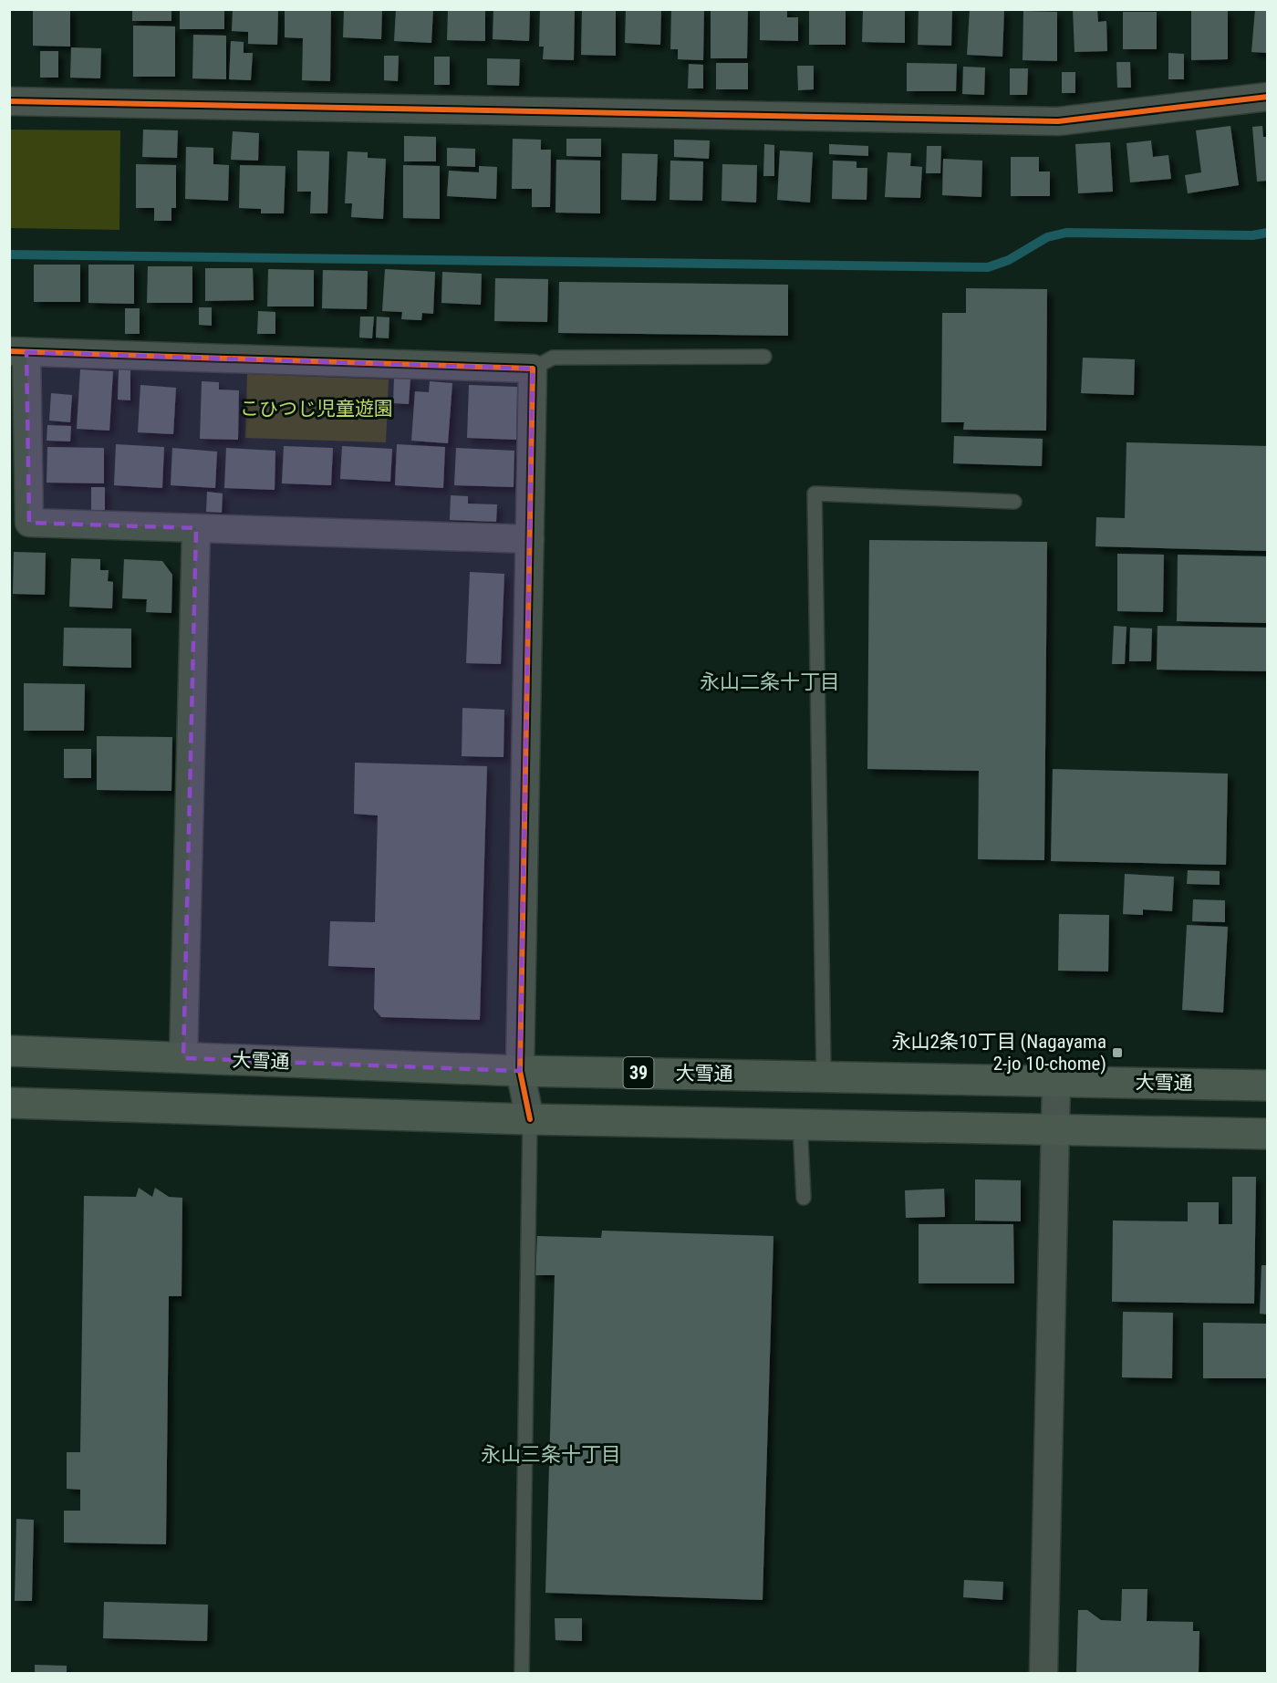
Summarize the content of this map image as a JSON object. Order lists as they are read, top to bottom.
{
  "streets": {
    "highway": ["大雪通", "39"]
  },
  "districts": ["永山二条十丁目", "永山三条十丁目"],
  "parks": ["こひつじ児童遊園"],
  "places": {
    "transit": ["永山2条10丁目 (Nagayama 2-jo 10-chome)"]
  }
}
